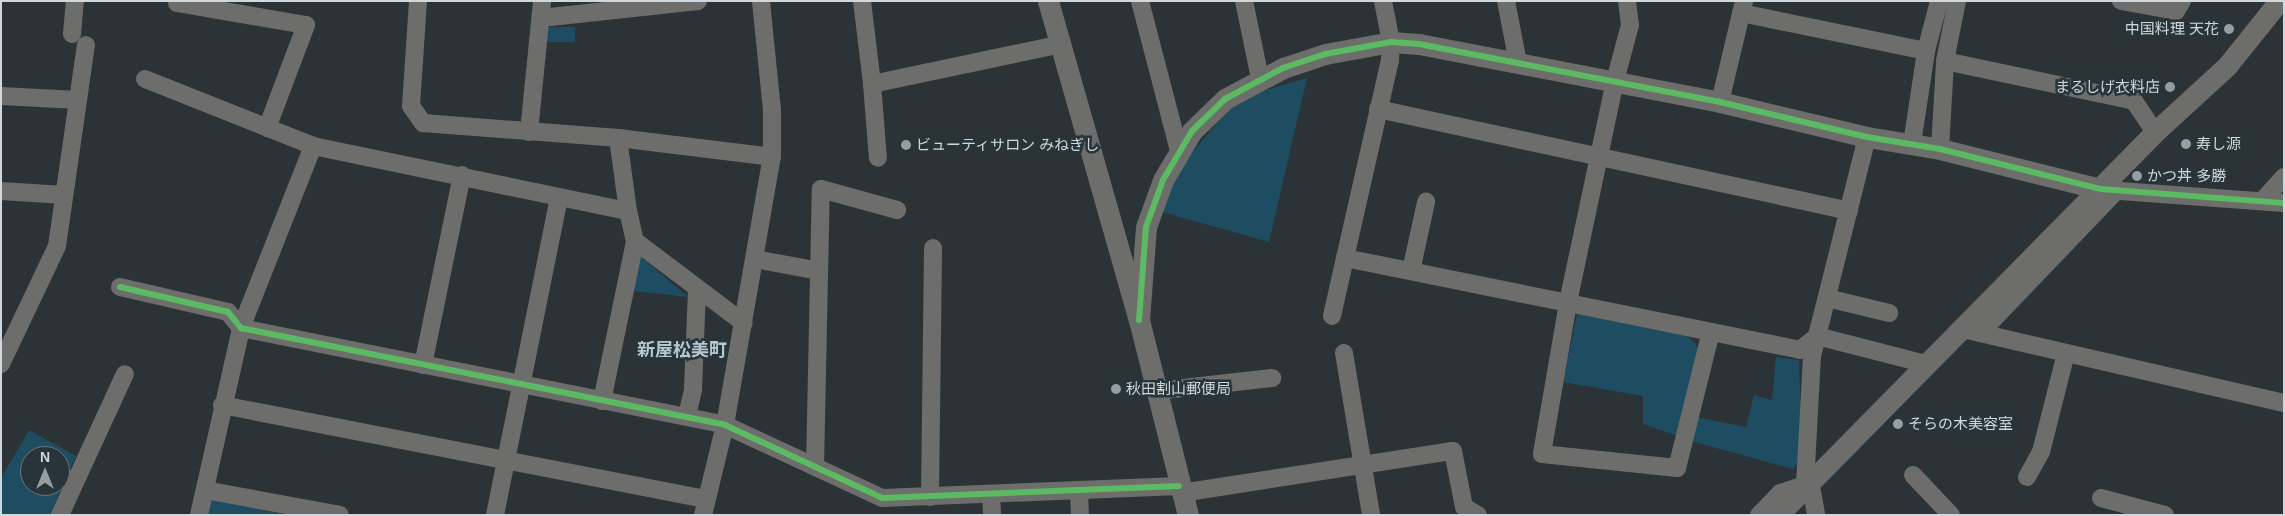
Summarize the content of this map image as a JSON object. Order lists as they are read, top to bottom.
{
  "districts": ["新屋松美町"],
  "places": [
    "中国料理 天花",
    "まるしげ衣料店",
    "寿し源",
    "ビューティサロン みねぎし",
    "かつ丼 多勝",
    "秋田割山郵便局",
    "そらの木美容室"
  ],
  "north": "top"
}
